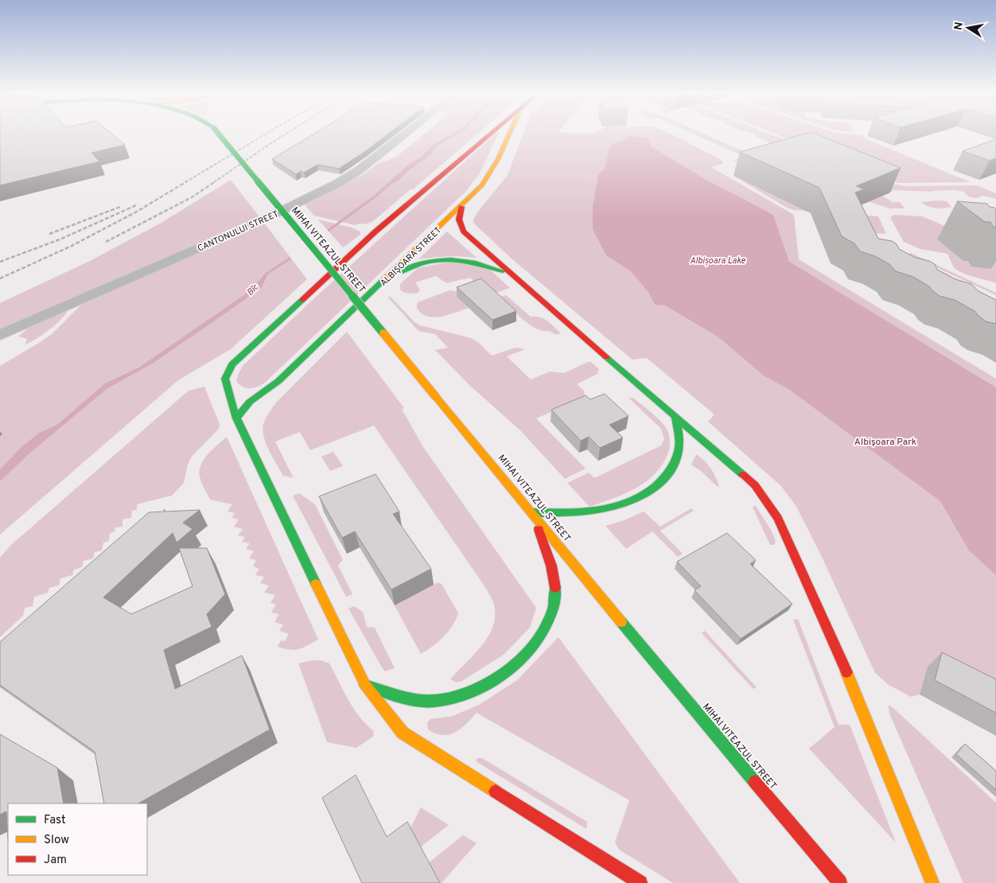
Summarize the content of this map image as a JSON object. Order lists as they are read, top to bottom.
{
  "streets": {
    "main road": ["MIHAI VITEAZUL STREET", "ALBIȘOARA STREET"],
    "street": ["CANTONULUI STREET"]
  },
  "water": ["Albișoara Lake", "Bîc"],
  "parks": ["Albișoara Park"],
  "legend": ["Fast", "Slow", "Jam"],
  "north": "left"
}
